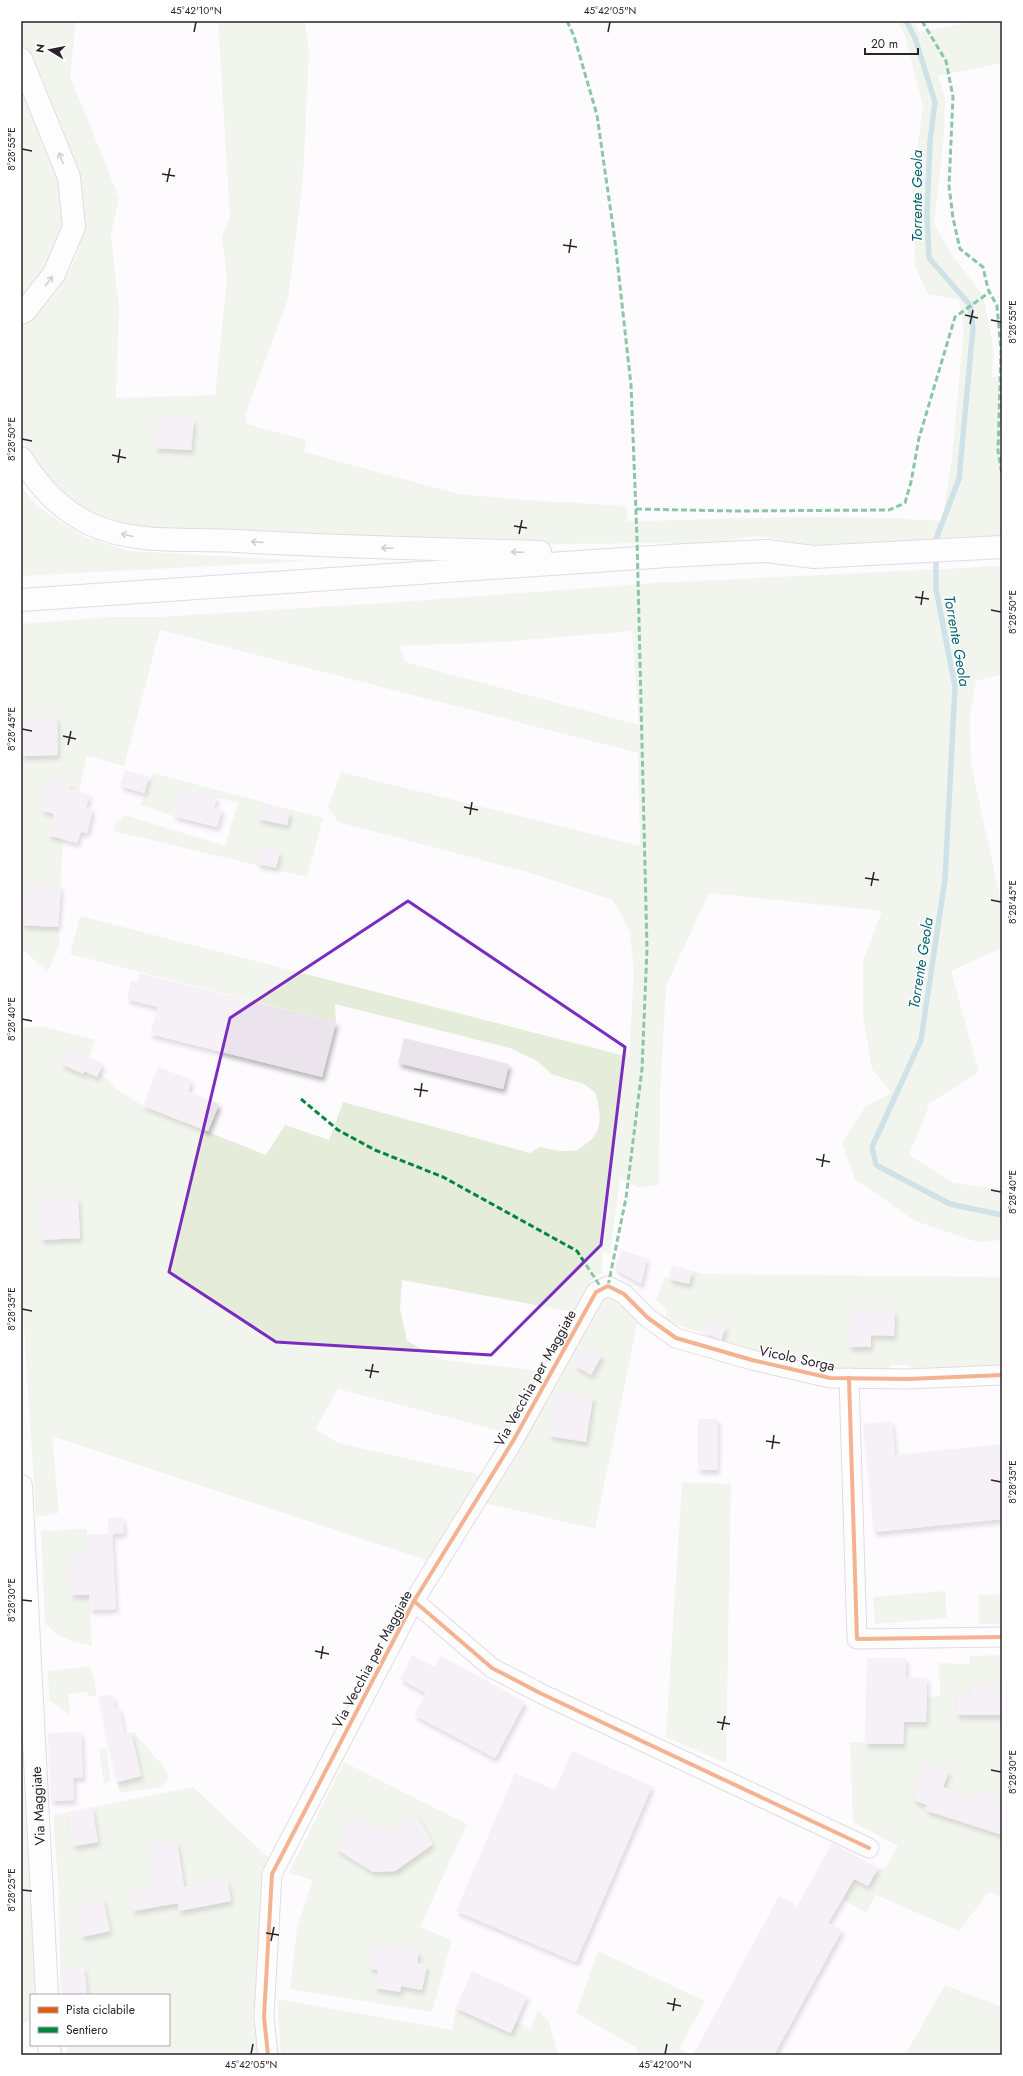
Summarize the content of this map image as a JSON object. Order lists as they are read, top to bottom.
{
  "streets": {
    "main road": ["Via Maggiate"],
    "street": ["Vicolo Sorga", "Via Vecchia per Maggiate"]
  },
  "crossings": [
    ["Vicolo Sorga", "Via Vecchia per Maggiate"]
  ],
  "water": ["Torrente Geola"],
  "legend": ["Pista ciclabile", "Sentiero"],
  "scale_bar": "20 m",
  "north": "left",
  "coordinates": [
    "45°42'10\"N",
    "45°42'05\"N",
    "8°28'55\"E",
    "8°28'50\"E",
    "8°28'45\"E",
    "8°28'40\"E",
    "8°28'35\"E",
    "8°28'30\"E",
    "8°28'25\"E",
    "45°42'00\"N"
  ]
}
